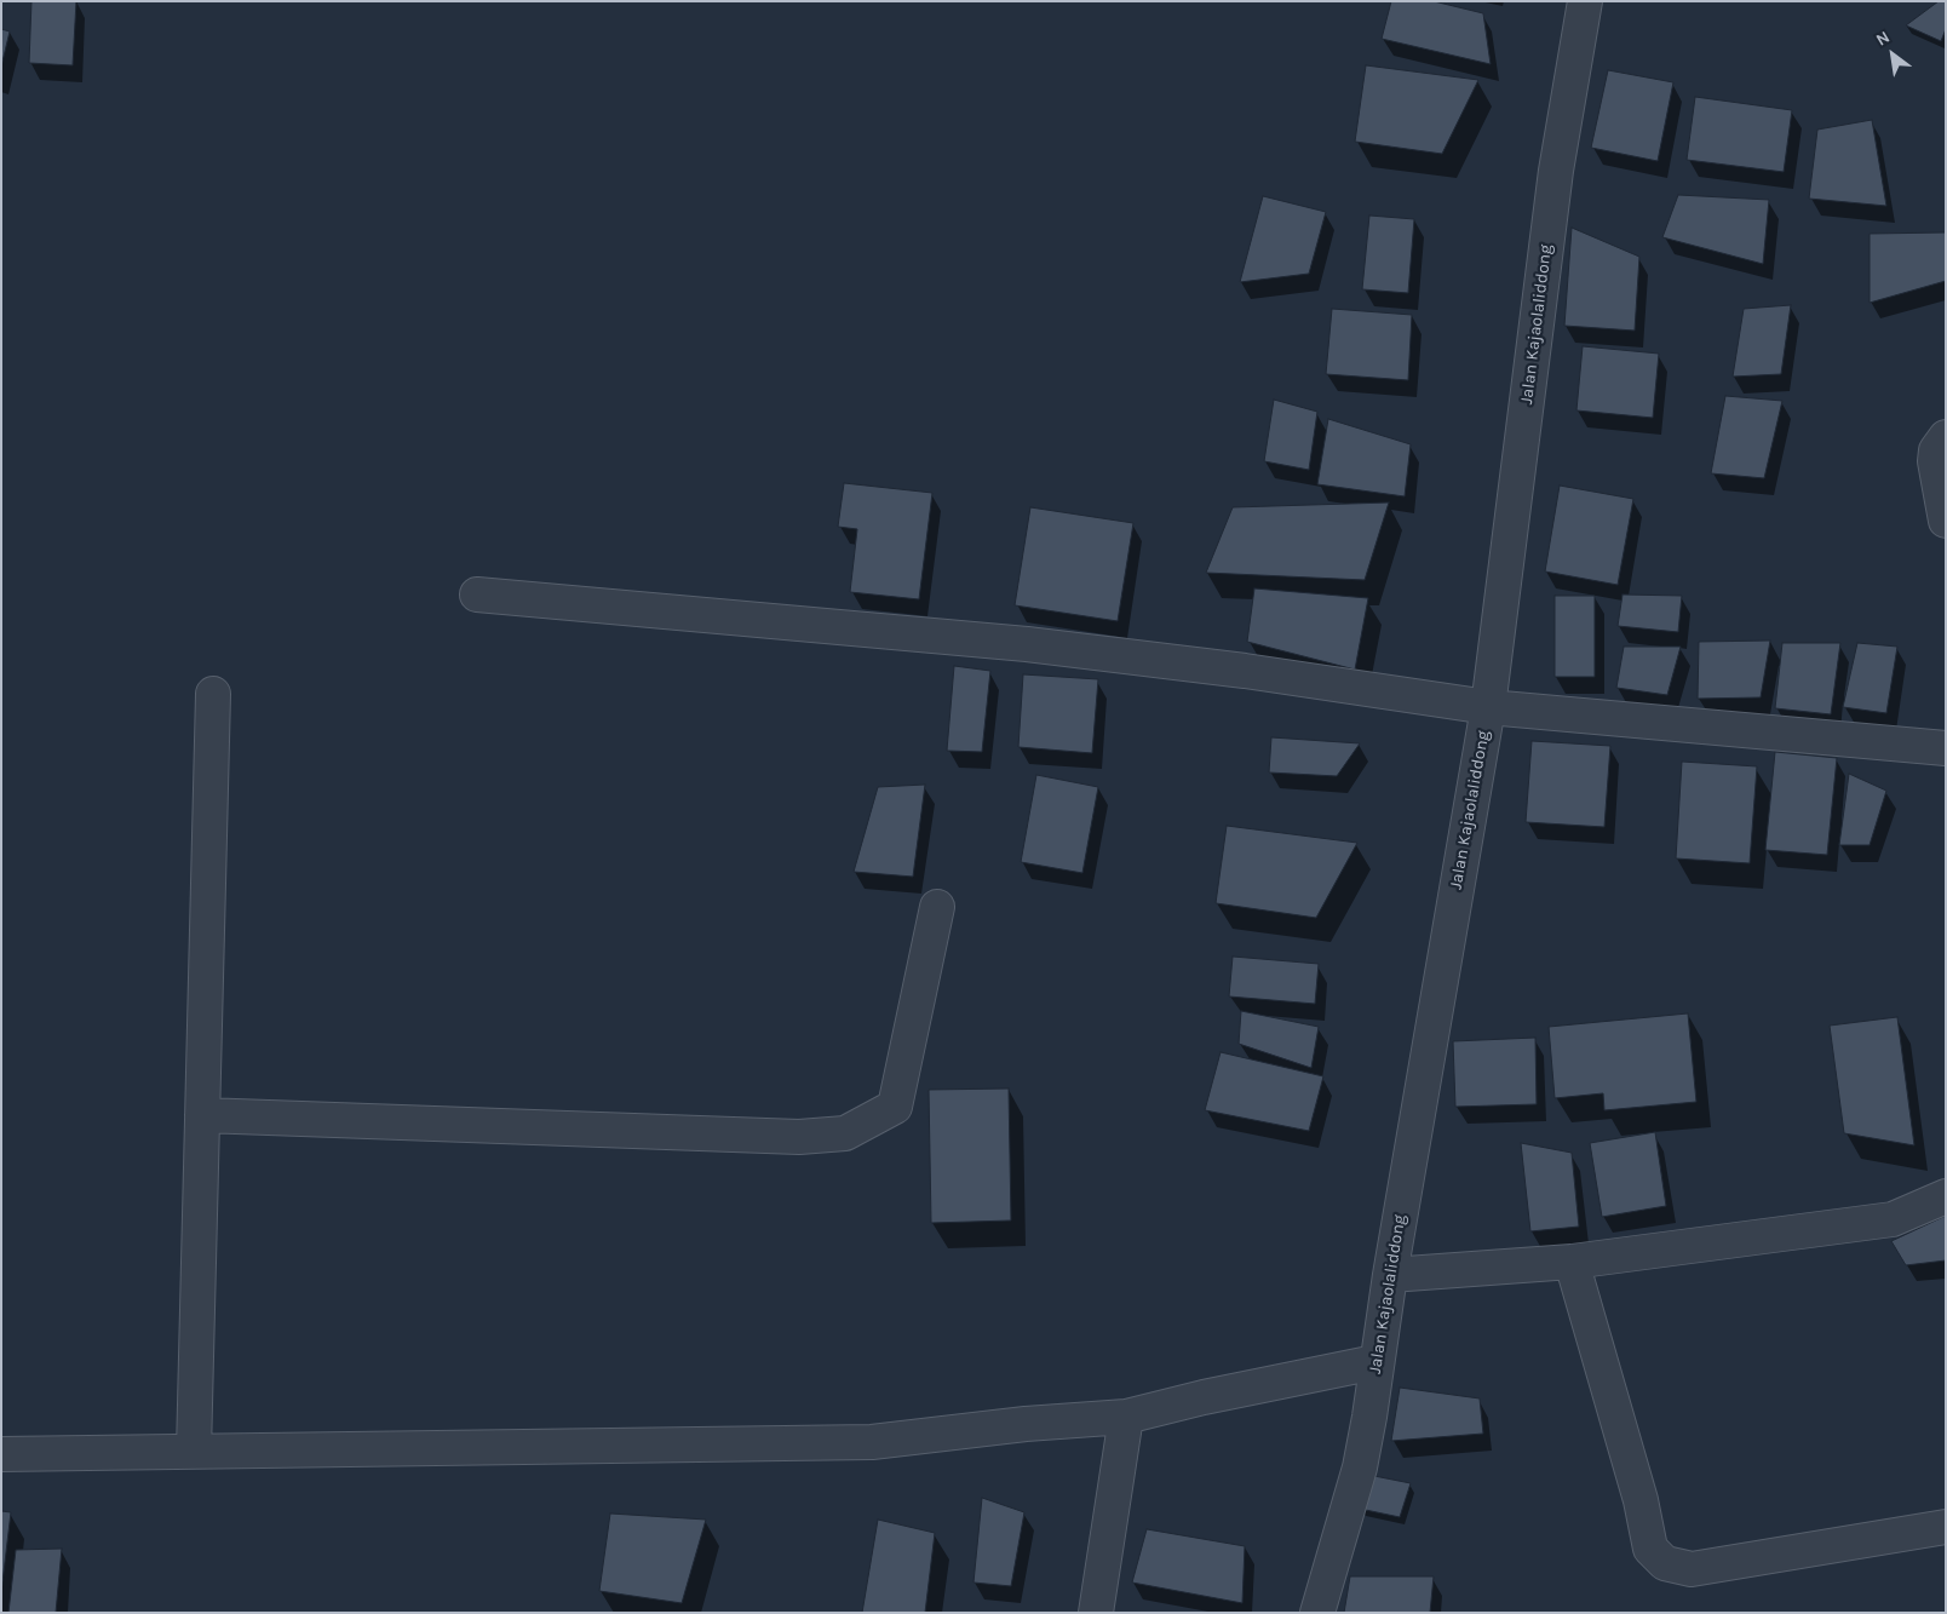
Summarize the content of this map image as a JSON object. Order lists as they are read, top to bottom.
{
  "streets": {
    "street": ["Jalan Kajaolaliddong"]
  },
  "north": "top left"
}
